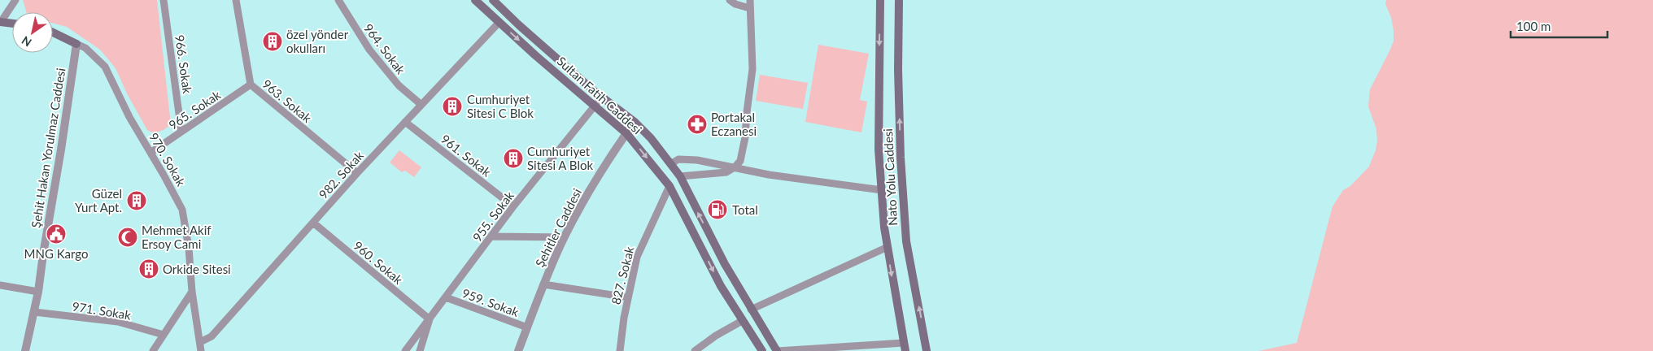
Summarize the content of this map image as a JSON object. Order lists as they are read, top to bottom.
{
  "streets": {
    "main road": ["Sultan Fatih Caddesi", "970. Sokak", "Nato Yolu Caddesi"],
    "street": [
      "964. Sokak",
      "966. Sokak",
      "963. Sokak",
      "965. Sokak",
      "Şehit Hakan Yorulmaz Caddesi",
      "961. Sokak",
      "982. Sokak",
      "955. Sokak",
      "Şehitler Caddesi",
      "960. Sokak",
      "827. Sokak",
      "959. Sokak",
      "971. Sokak"
    ]
  },
  "crossings": [
    ["964. Sokak", "982. Sokak"],
    ["966. Sokak", "965. Sokak"],
    ["Sultan Fatih Caddesi", "982. Sokak"],
    ["Sultan Fatih Caddesi", "955. Sokak"],
    ["Sultan Fatih Caddesi", "Şehitler Caddesi"],
    ["Sultan Fatih Caddesi", "827. Sokak"],
    ["963. Sokak", "965. Sokak"],
    ["963. Sokak", "982. Sokak"],
    ["965. Sokak", "970. Sokak"],
    ["Şehit Hakan Yorulmaz Caddesi", "970. Sokak"],
    ["Şehit Hakan Yorulmaz Caddesi", "971. Sokak"],
    ["961. Sokak", "982. Sokak"],
    ["961. Sokak", "955. Sokak"],
    ["970. Sokak", "982. Sokak"],
    ["982. Sokak", "960. Sokak"],
    ["955. Sokak", "960. Sokak"],
    ["955. Sokak", "959. Sokak"],
    ["Şehitler Caddesi", "959. Sokak"]
  ],
  "places": {
    "building": [
      "özel yönder okulları",
      "Cumhuriyet Sitesi C Blok",
      "Cumhuriyet Sitesi A Blok",
      "Güzel Yurt Apt.",
      "Orkide Sitesi"
    ],
    "pharmacy": ["Portakal Eczanesi"],
    "fuel station": ["Total"],
    "public building": ["MNG Kargo"],
    "mosque": ["Mehmet Akif Ersoy Cami"]
  },
  "scale_bar": "100 m",
  "north": "bottom left"
}
